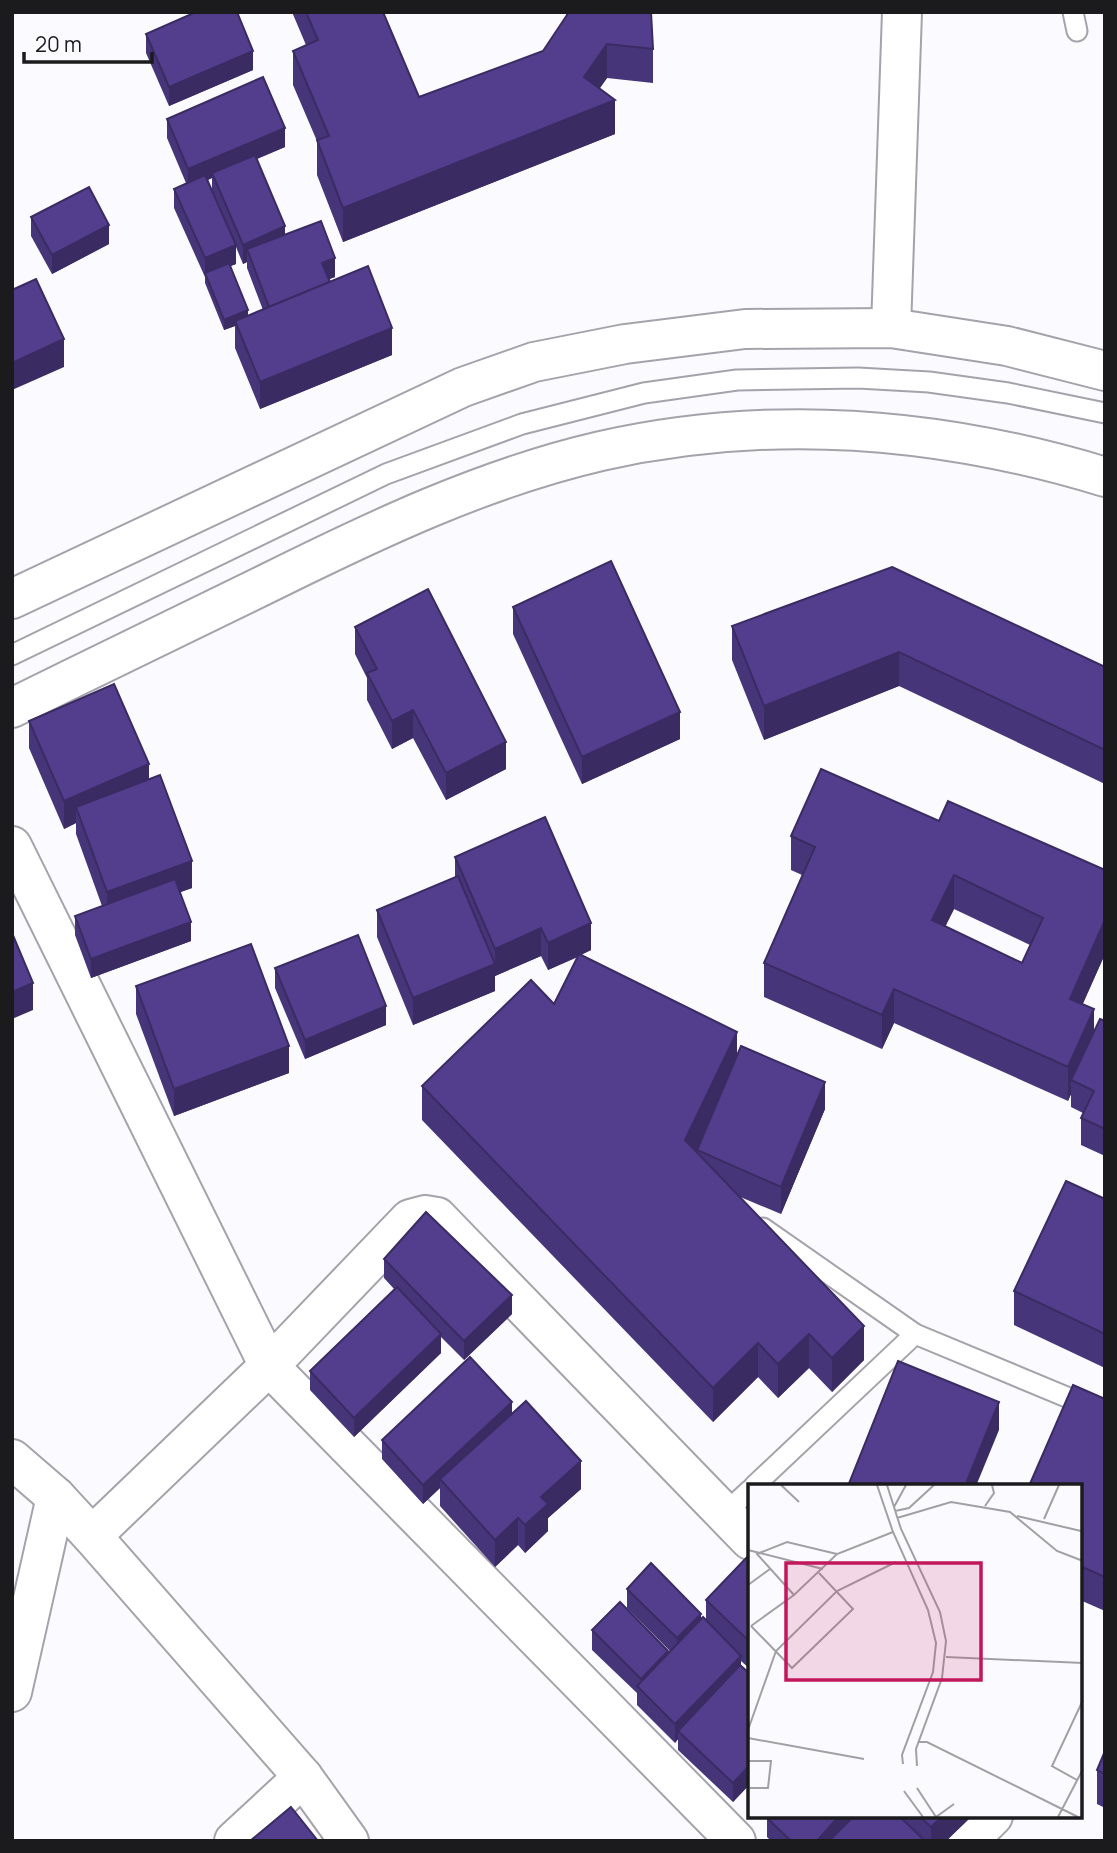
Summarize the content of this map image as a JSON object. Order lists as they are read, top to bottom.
{
  "scale_bar": "20 m"
}
